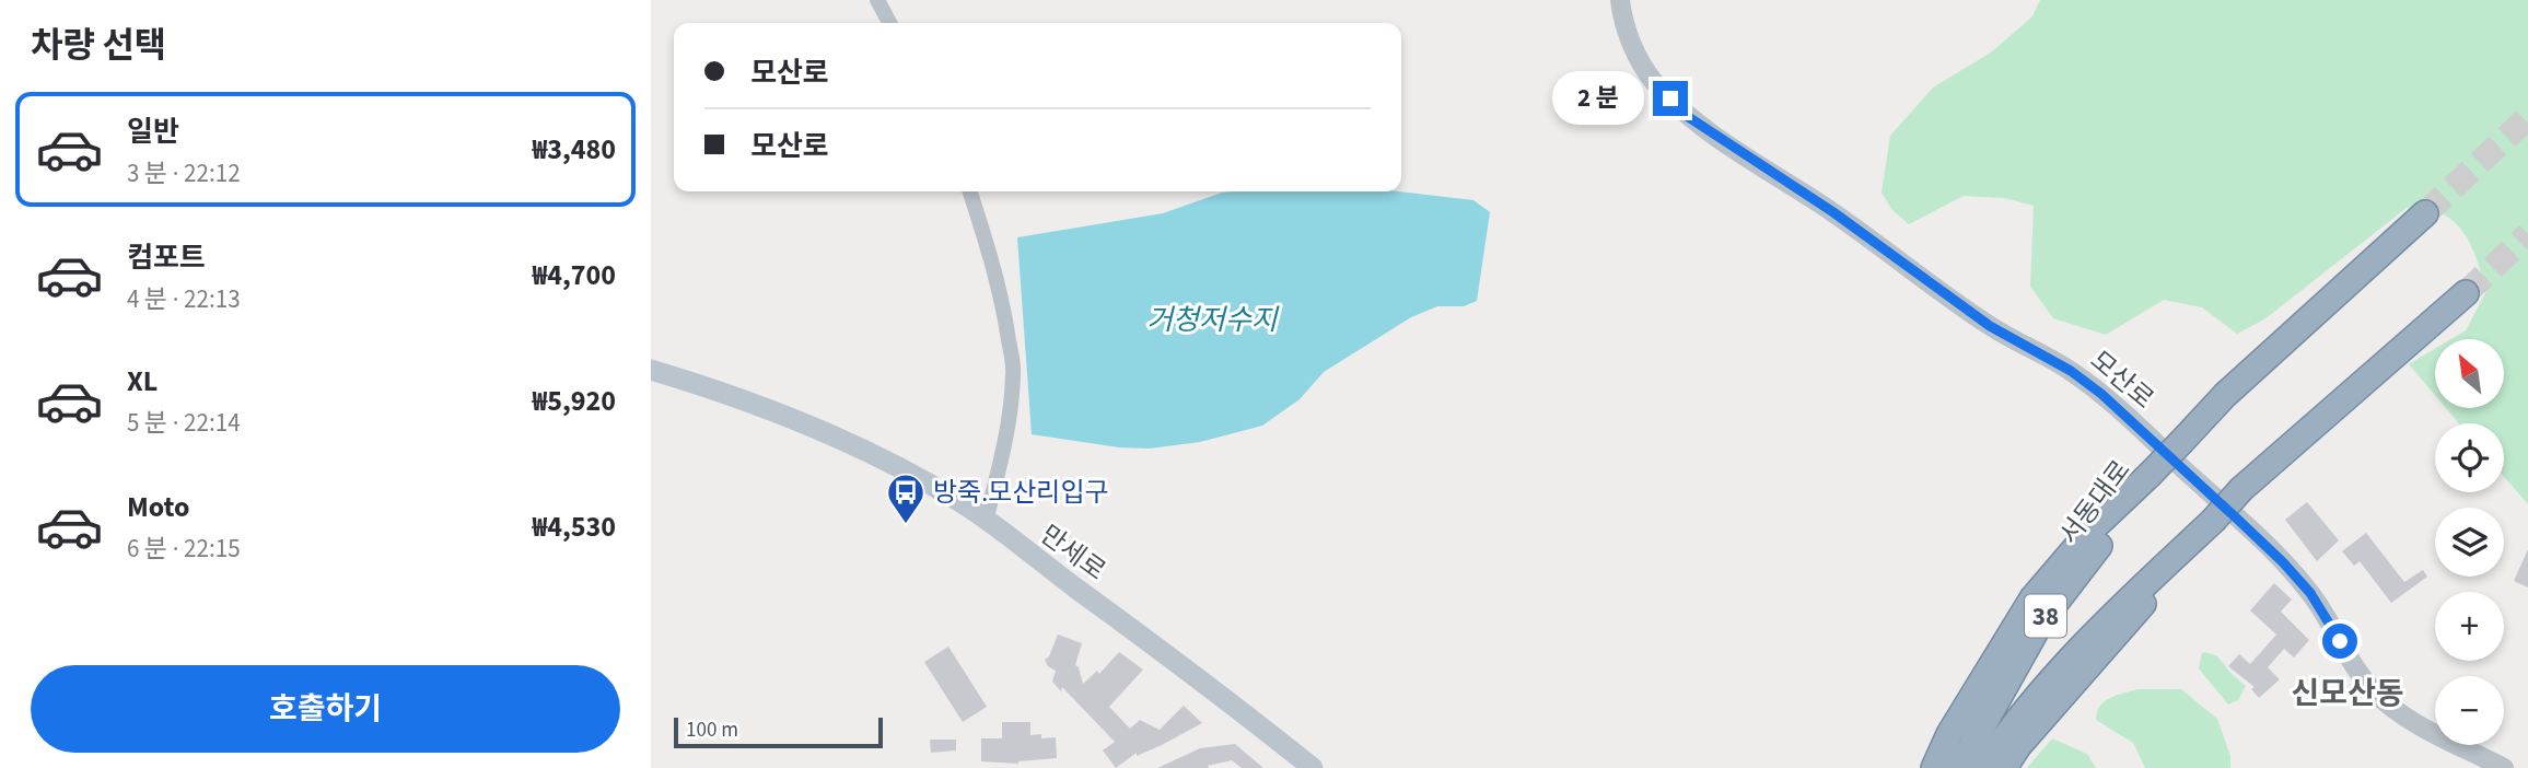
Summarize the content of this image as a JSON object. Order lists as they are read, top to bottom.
{
  "streets": {
    "highway": ["서동대로", "38"],
    "main road": ["만세로"],
    "street": ["모산로"]
  },
  "districts": ["신모산동"],
  "water": ["거청저수지"],
  "places": {
    "bus stop": ["방죽.모산리입구"]
  },
  "scale_bar": "100 m",
  "north": "top left",
  "page": {
    "heading": "차량 선택",
    "banner": ["모산로", "모산로"],
    "bubble": "2 분",
    "list": [
      {
        "name": "일반",
        "note": "3 분 · 22:12",
        "value": "₩3,480"
      },
      {
        "name": "컴포트",
        "note": "4 분 · 22:13",
        "value": "₩4,700"
      },
      {
        "name": "XL",
        "note": "5 분 · 22:14",
        "value": "₩5,920"
      },
      {
        "name": "Moto",
        "note": "6 분 · 22:15",
        "value": "₩4,530"
      }
    ],
    "map_buttons": ["+", "−"],
    "buttons": "호출하기",
    "scale": "100 m"
  }
}
